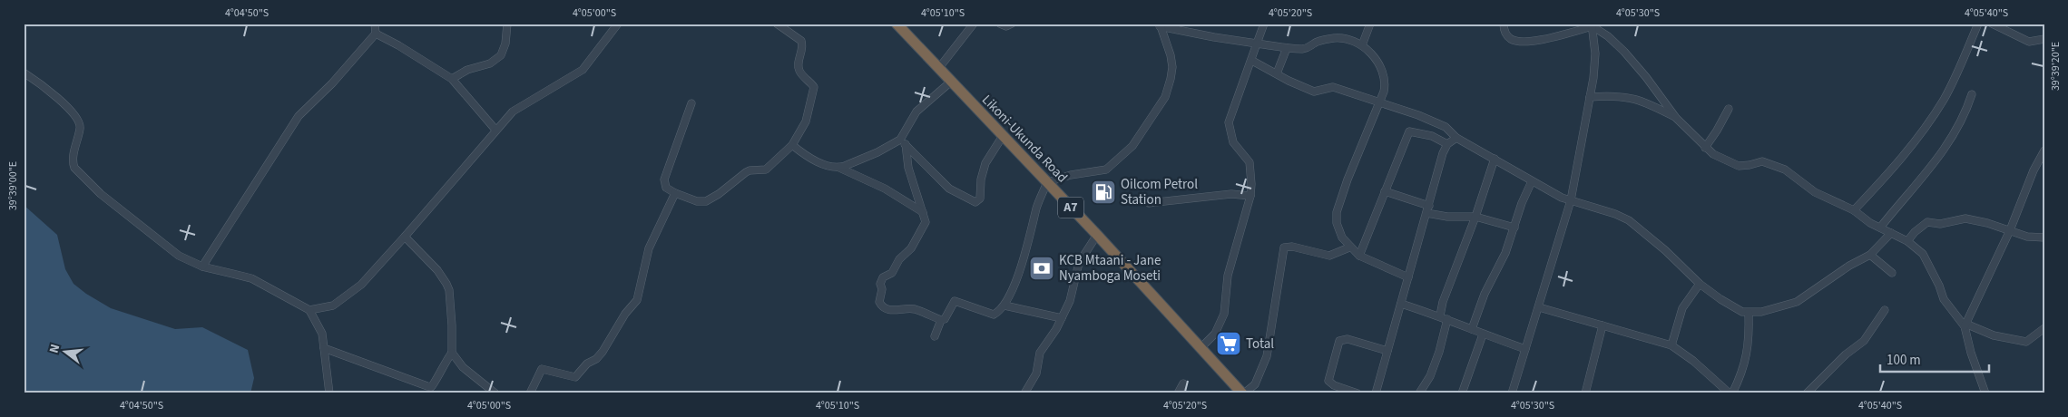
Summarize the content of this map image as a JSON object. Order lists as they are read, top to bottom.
{
  "streets": {
    "highway": ["Likoni-Ukunda Road", "A7"]
  },
  "places": {
    "fuel station": ["Oilcom Petrol Station"],
    "bank": ["KCB Mtaani - Jane Nyamboga Moseti"],
    "supermarket": ["Total"]
  },
  "scale_bar": "100 m",
  "north": "left",
  "coordinates": [
    "4°04'50\"S",
    "4°05'00\"S",
    "4°05'10\"S",
    "4°05'20\"S",
    "4°05'30\"S",
    "4°05'40\"S",
    "39°39'20\"E",
    "39°39'00\"E"
  ]
}
